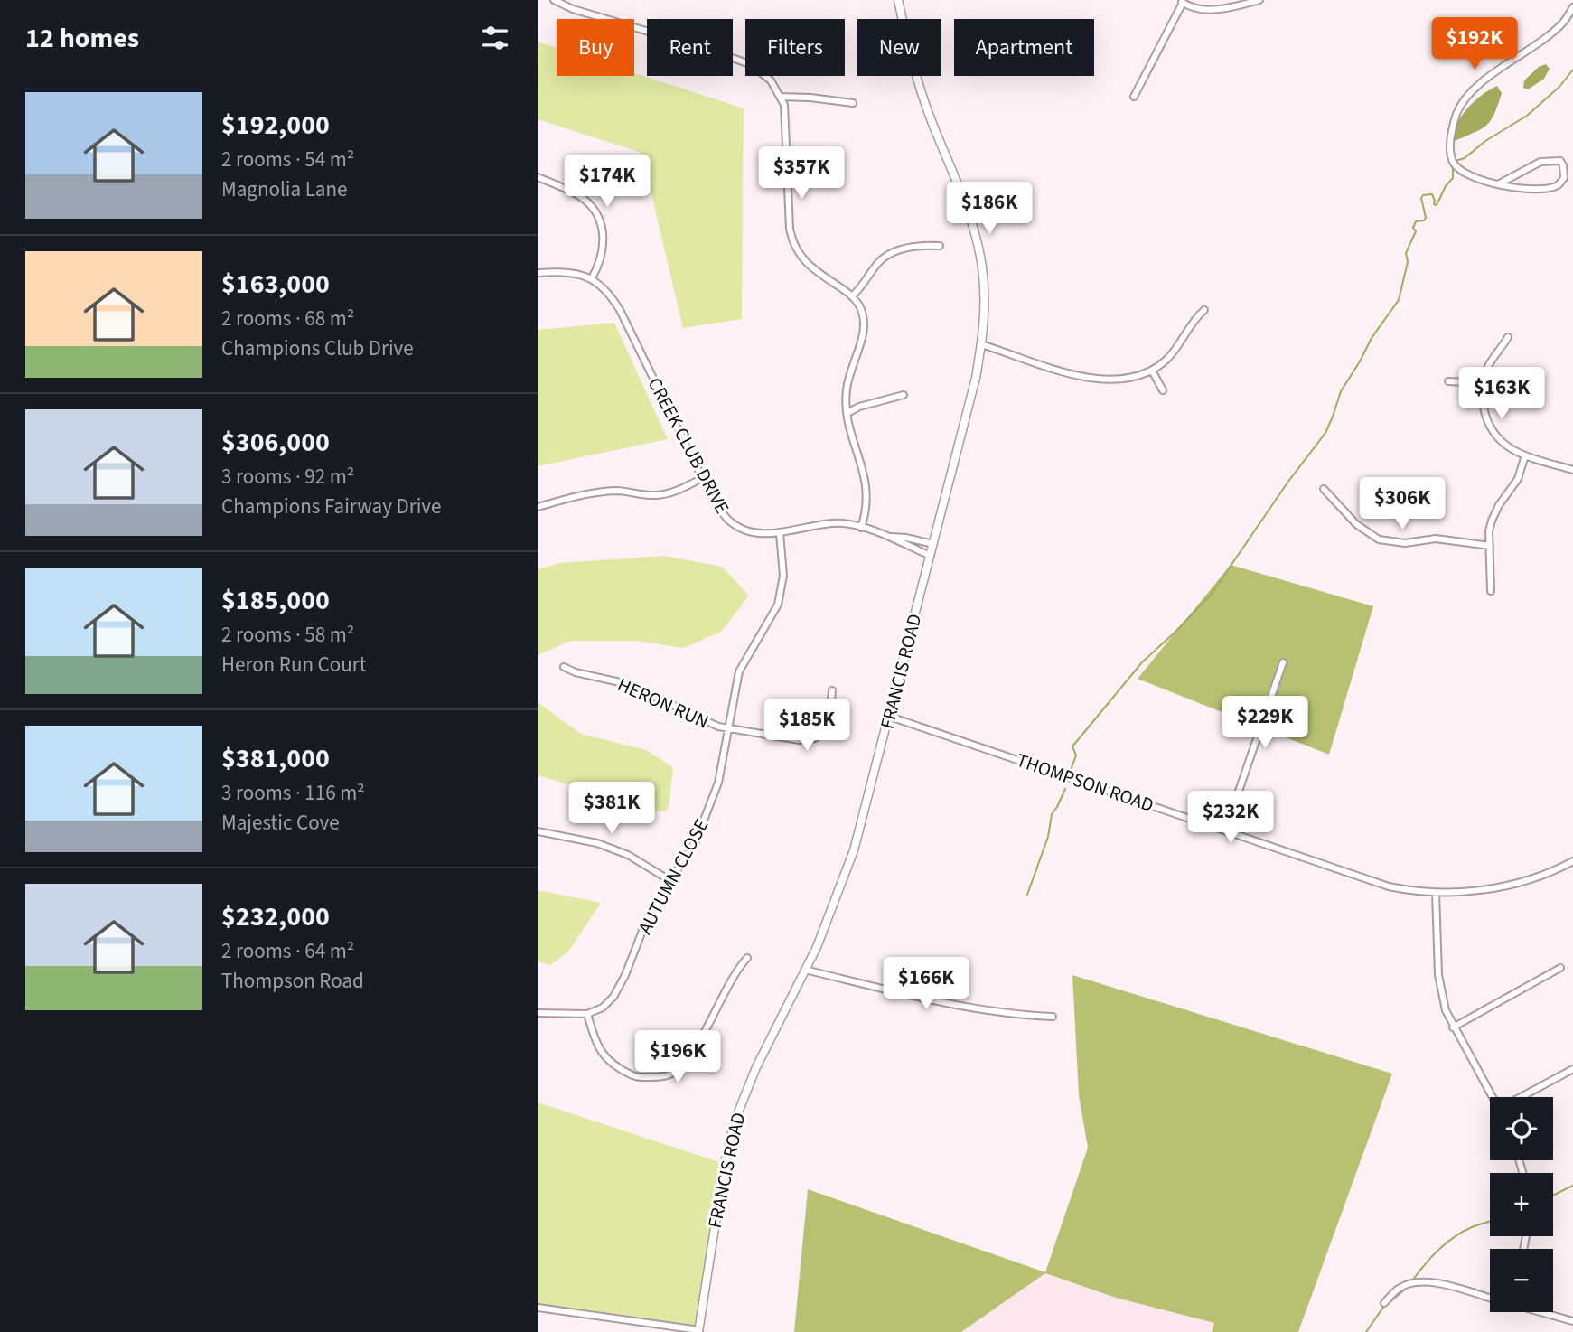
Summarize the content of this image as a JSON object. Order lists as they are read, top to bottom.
{
  "streets": {
    "street": [
      "CREEK CLUB DRIVE",
      "FRANCIS ROAD",
      "HERON RUN",
      "THOMPSON ROAD",
      "AUTUMN CLOSE"
    ]
  },
  "crossings": [
    ["CREEK CLUB DRIVE", "FRANCIS ROAD"],
    ["CREEK CLUB DRIVE", "AUTUMN CLOSE"],
    ["FRANCIS ROAD", "THOMPSON ROAD"],
    ["HERON RUN", "AUTUMN CLOSE"]
  ],
  "page": {
    "heading": "12 homes",
    "price": [
      "$192K",
      "$357K",
      "$174K",
      "$186K",
      "$163K",
      "$306K",
      "$229K",
      "$185K",
      "$381K",
      "$232K",
      "$166K",
      "$196K"
    ],
    "chip": [
      "Buy",
      "Rent",
      "Filters",
      "New",
      "Apartment"
    ],
    "list": [
      {
        "name": "$192,000",
        "note": "2 rooms · 54 m² · Magnolia Lane"
      },
      {
        "name": "$163,000",
        "note": "2 rooms · 68 m² · Champions Club Drive"
      },
      {
        "name": "$306,000",
        "note": "3 rooms · 92 m² · Champions Fairway Drive"
      },
      {
        "name": "$185,000",
        "note": "2 rooms · 58 m² · Heron Run Court"
      },
      {
        "name": "$381,000",
        "note": "3 rooms · 116 m² · Majestic Cove"
      },
      {
        "name": "$232,000",
        "note": "2 rooms · 64 m² · Thompson Road"
      }
    ],
    "map_buttons": ["+", "−"]
  }
}
